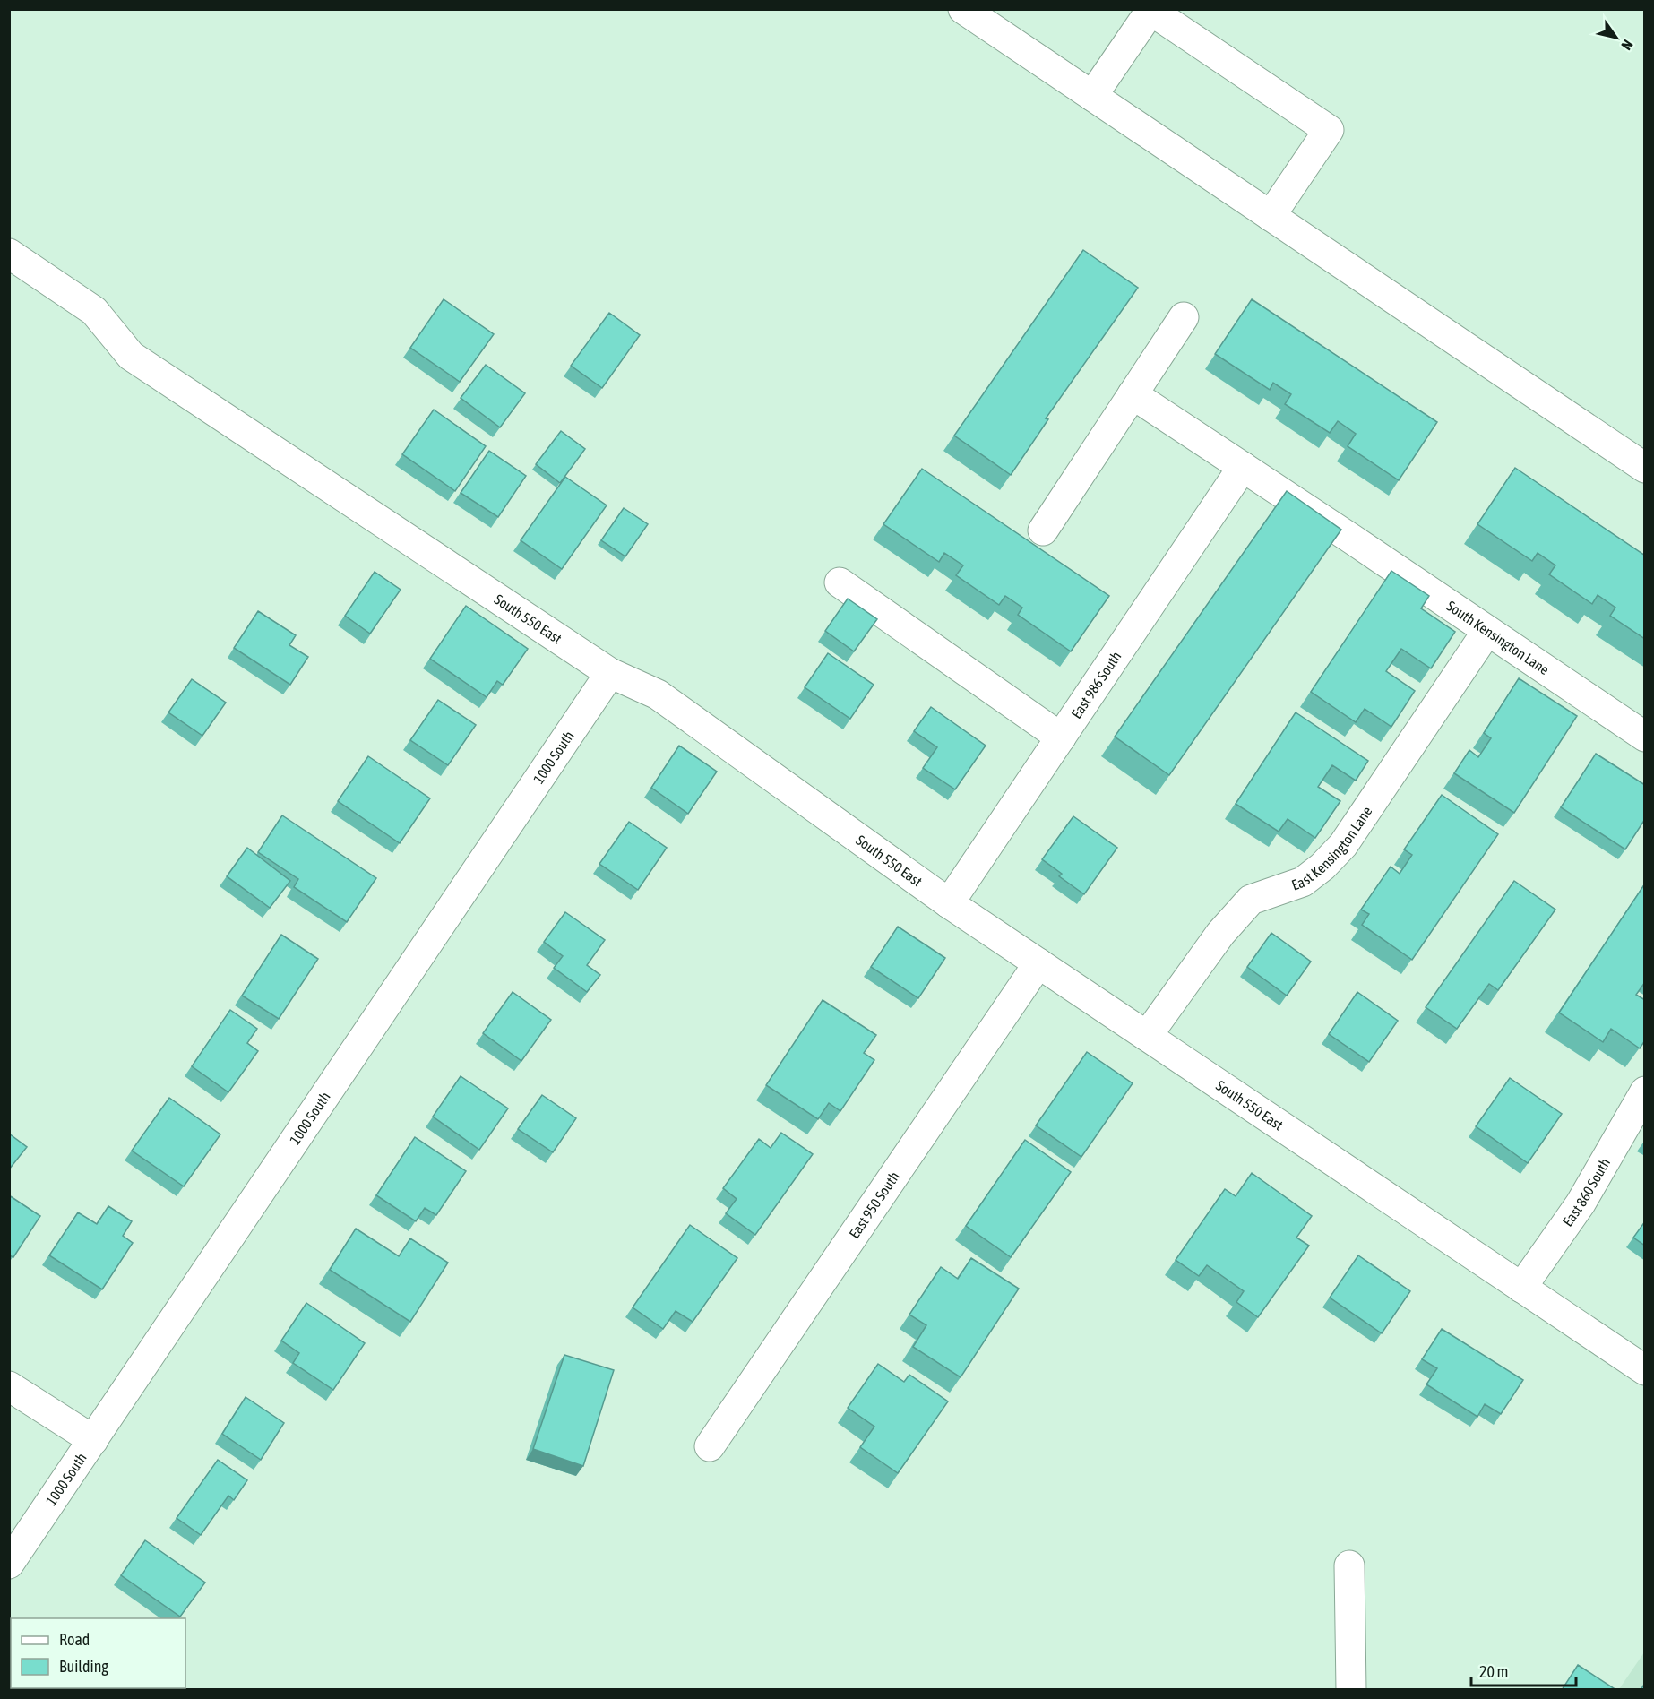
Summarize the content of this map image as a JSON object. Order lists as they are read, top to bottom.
{
  "streets": {
    "street": [
      "South 550 East",
      "South Kensington Lane",
      "East 986 South",
      "1000 South",
      "East Kensington Lane",
      "East 860 South",
      "East 950 South"
    ]
  },
  "crossings": [
    ["South 550 East", "East 986 South"],
    ["South 550 East", "1000 South"],
    ["South 550 East", "East Kensington Lane"],
    ["South 550 East", "East 860 South"],
    ["South 550 East", "East 950 South"],
    ["South Kensington Lane", "East 986 South"],
    ["South Kensington Lane", "East Kensington Lane"]
  ],
  "legend": ["Road", "Building"],
  "scale_bar": "20 m",
  "north": "bottom right"
}
